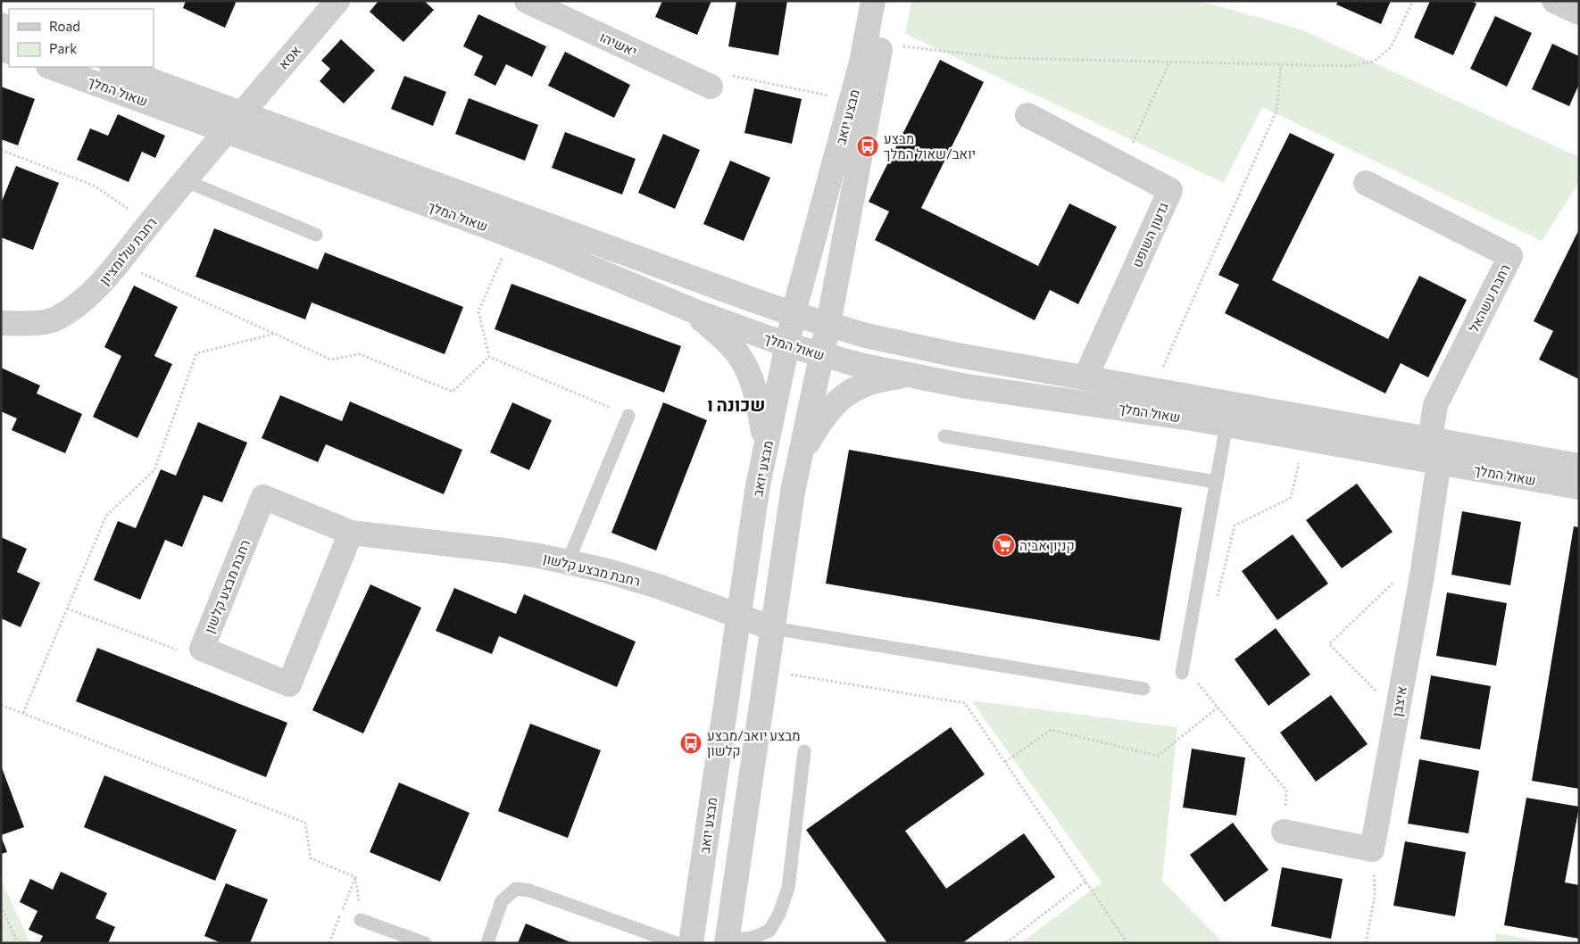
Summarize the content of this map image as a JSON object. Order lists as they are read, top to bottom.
{
  "streets": {
    "street": [
      "יאשיהו",
      "אסא",
      "שאול המלך",
      "מבצע יואב",
      "גדעון השופט",
      "רחבת שלומציון",
      "רחבת עשהאל",
      "רחבת מבצע קלשון",
      "איצבן"
    ]
  },
  "crossings": [
    ["אסא", "שאול המלך"],
    ["אסא", "רחבת שלומציון"],
    ["שאול המלך", "מבצע יואב"],
    ["שאול המלך", "גדעון השופט"],
    ["שאול המלך", "רחבת שלומציון"],
    ["שאול המלך", "רחבת עשהאל"],
    ["שאול המלך", "איצבן"],
    ["מבצע יואב", "רחבת מבצע קלשון"]
  ],
  "districts": ["שכונה ו"],
  "places": {
    "bus stop": ["מבצע יואב/שאול המלך", "מבצע יואב/מבצע קלשון"],
    "supermarket": ["קניון אביה"]
  },
  "legend": ["Road", "Park"]
}
